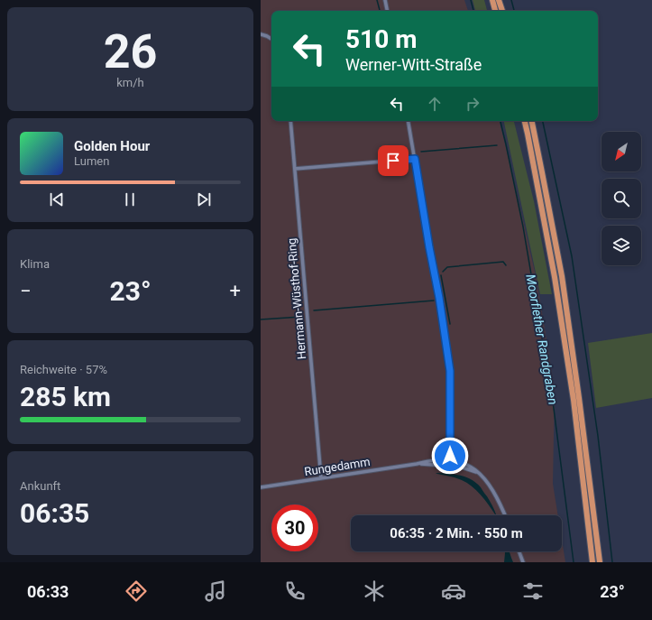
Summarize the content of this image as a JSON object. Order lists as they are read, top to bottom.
{
  "streets": {
    "street": ["Hermann-Wüsthof-Ring", "Rungedamm"]
  },
  "crossings": [
    ["Hermann-Wüsthof-Ring", "Rungedamm"]
  ],
  "water": ["Moorflether Randgraben"],
  "north": "bottom left",
  "page": {
    "tile": [
      ["26", "km/h"],
      "Klima",
      ["Reichweite · 57%", "285 km"],
      ["Ankunft", "06:35"]
    ],
    "turn": ["510 m", "Werner-Witt-Straße"],
    "song": ["Golden Hour", "Lumen"],
    "heat": ["−", "23°", "+"],
    "limit": "30",
    "trip": "06:35 · 2 Min. · 550 m",
    "tabs": ["06:33", "23°"]
  }
}
